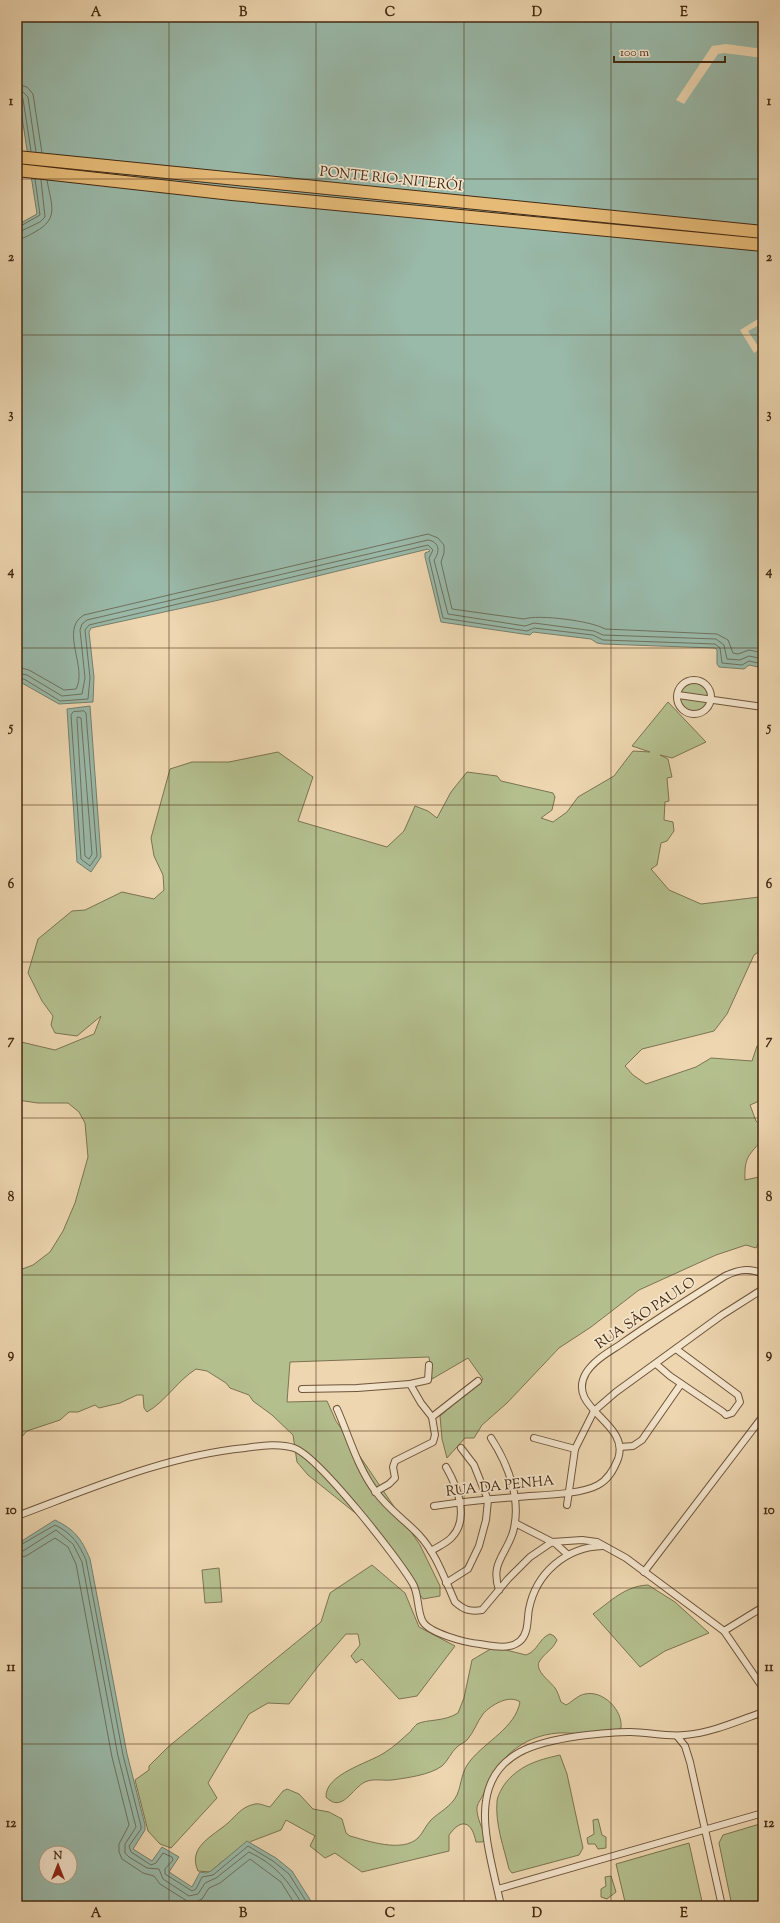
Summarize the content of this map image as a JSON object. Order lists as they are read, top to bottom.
{
  "streets": {
    "highway": ["PONTE RIO-NITERÓI"],
    "street": ["RUA SÃO PAULO", "RUA DA PENHA"]
  },
  "crossings": [
    ["RUA SÃO PAULO", "RUA DA PENHA"]
  ],
  "scale_bar": "100 m",
  "north": "top",
  "grid": {
    "columns": [
      "A",
      "B",
      "C",
      "D",
      "E"
    ],
    "rows": [
      "1",
      "2",
      "3",
      "4",
      "5",
      "6",
      "7",
      "8",
      "9",
      "10",
      "11",
      "12"
    ]
  }
}
